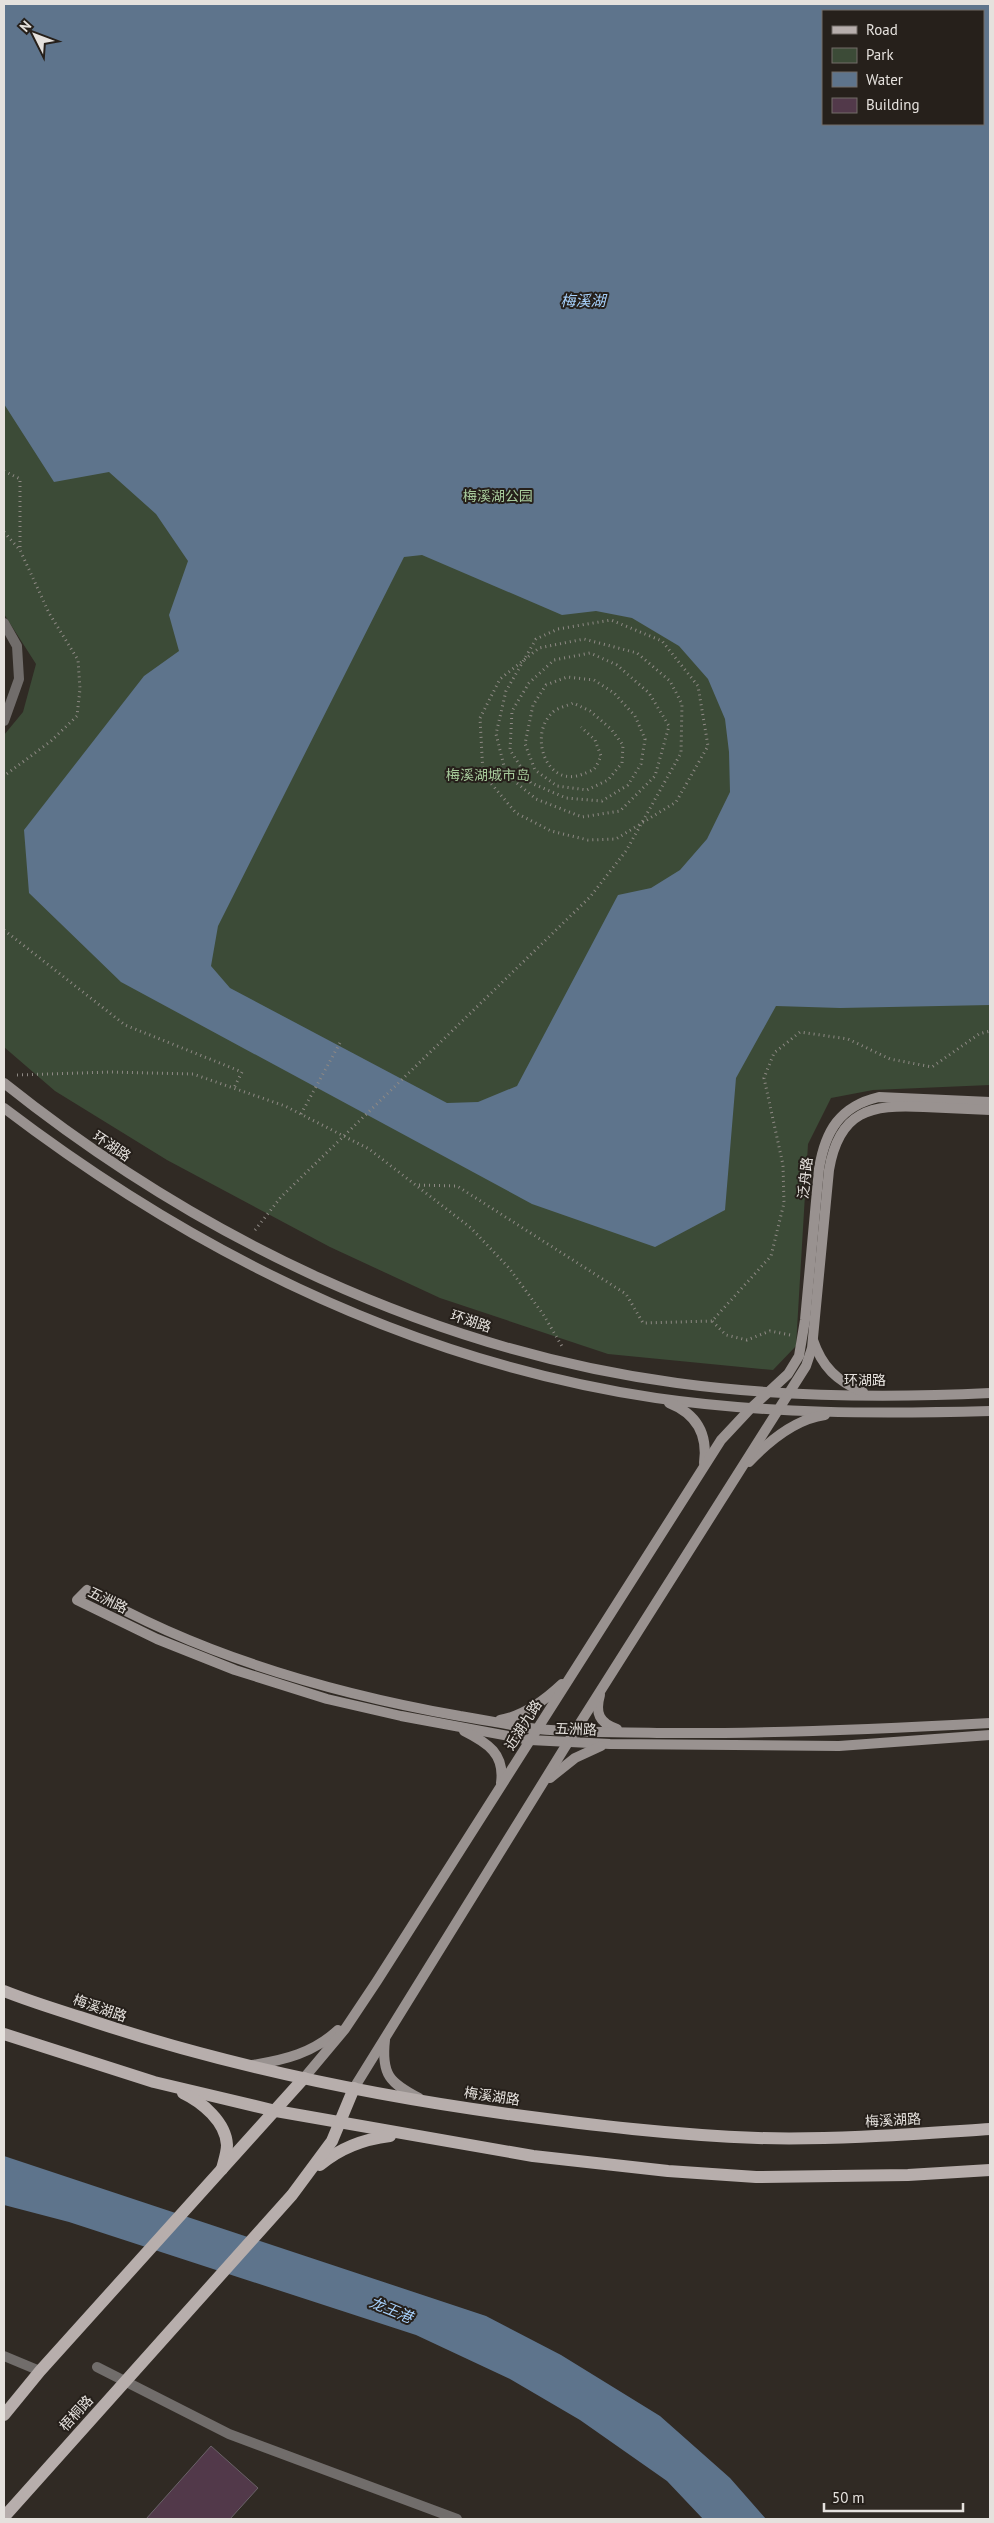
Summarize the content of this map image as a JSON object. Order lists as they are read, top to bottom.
{
  "streets": {
    "main road": [
      "环湖路",
      "泛舟路",
      "五洲路",
      "近湖九路",
      "梅溪湖路",
      "梧桐路"
    ]
  },
  "crossings": [
    ["环湖路", "泛舟路"],
    ["环湖路", "近湖九路"],
    ["泛舟路", "近湖九路"],
    ["五洲路", "近湖九路"],
    ["近湖九路", "梅溪湖路"]
  ],
  "water": ["梅溪湖", "龙王港"],
  "parks": ["梅溪湖公园", "梅溪湖城市岛"],
  "legend": [
    "Road",
    "Park",
    "Water",
    "Building"
  ],
  "scale_bar": "50 m",
  "north": "top left"
}
